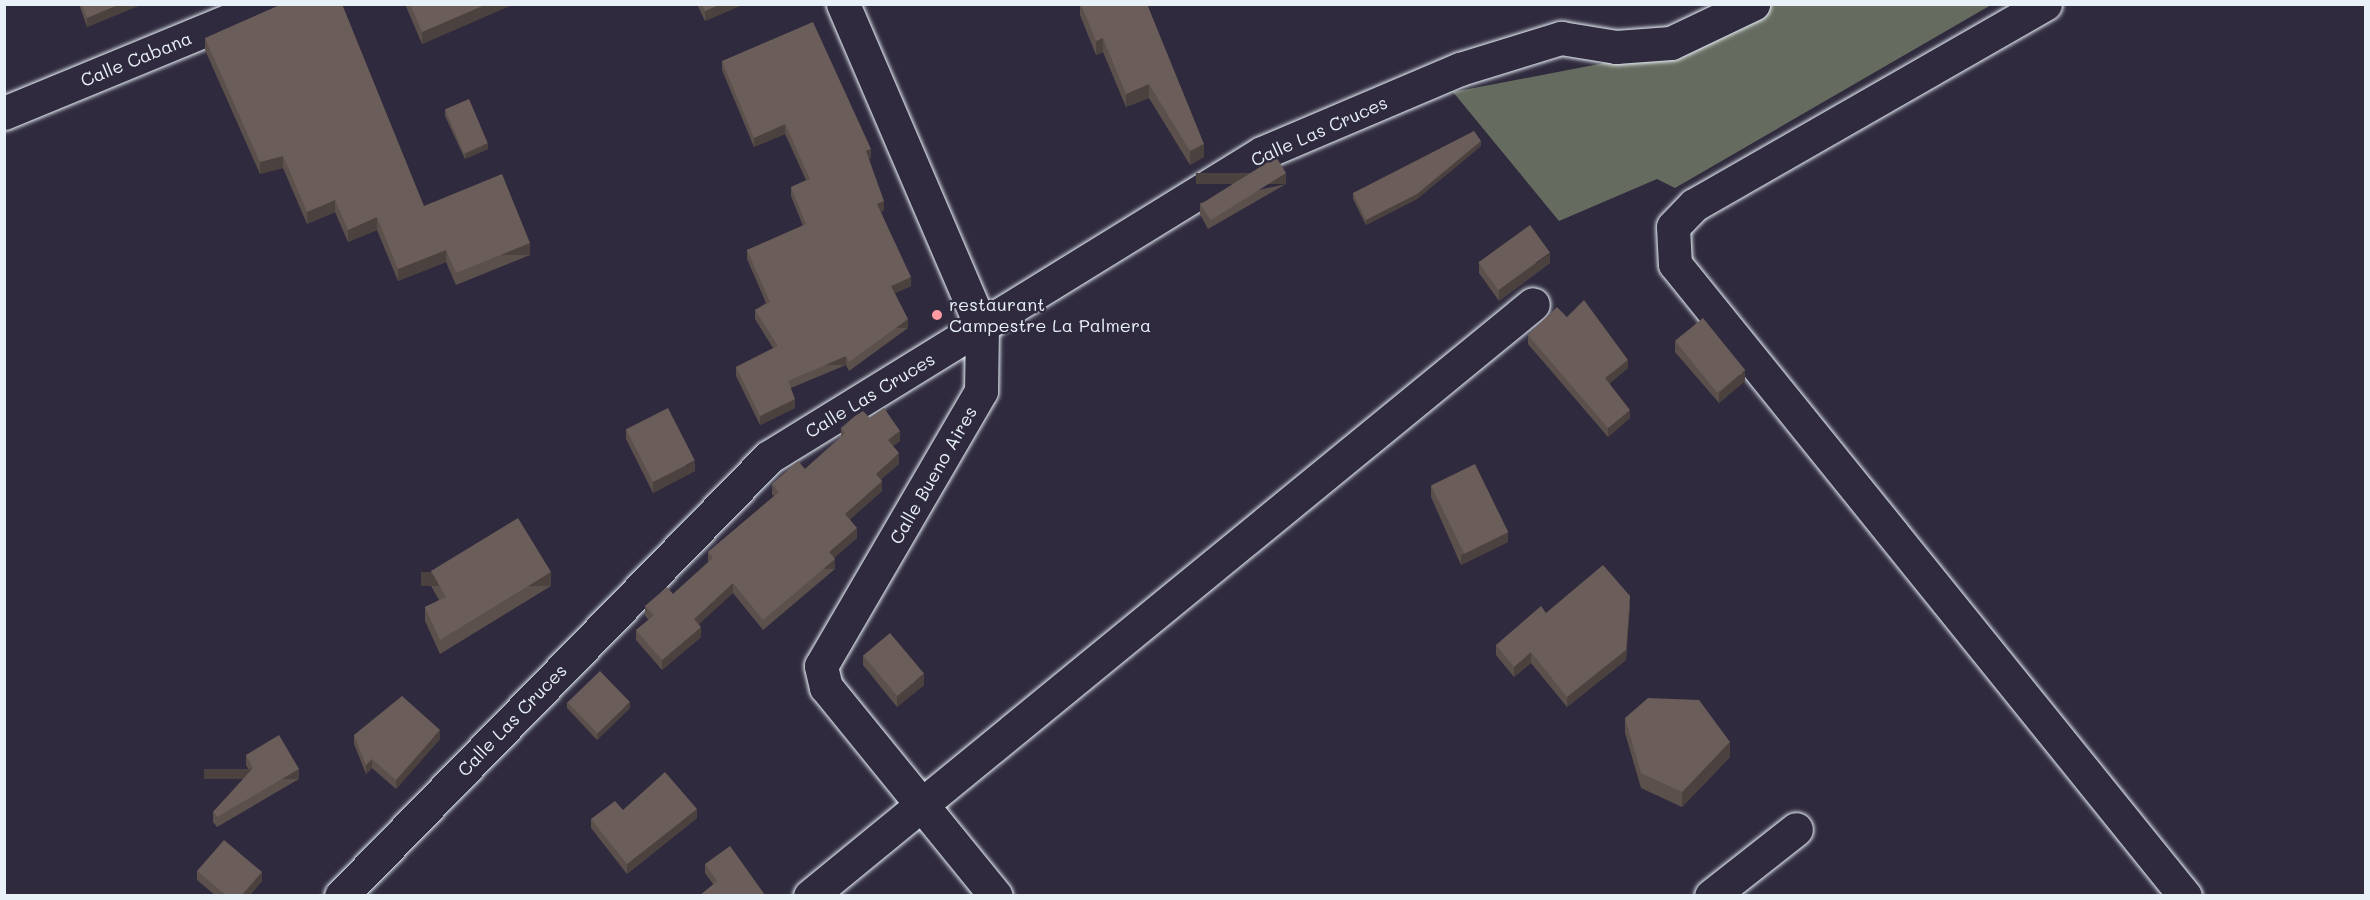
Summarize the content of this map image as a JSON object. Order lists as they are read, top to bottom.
{
  "streets": {
    "street": ["Calle Cabana", "Calle Las Cruces", "Calle Bueno Aires"]
  },
  "crossings": [
    ["Calle Las Cruces", "Calle Bueno Aires"]
  ],
  "places": ["restaurant Campestre La Palmera"]
}
